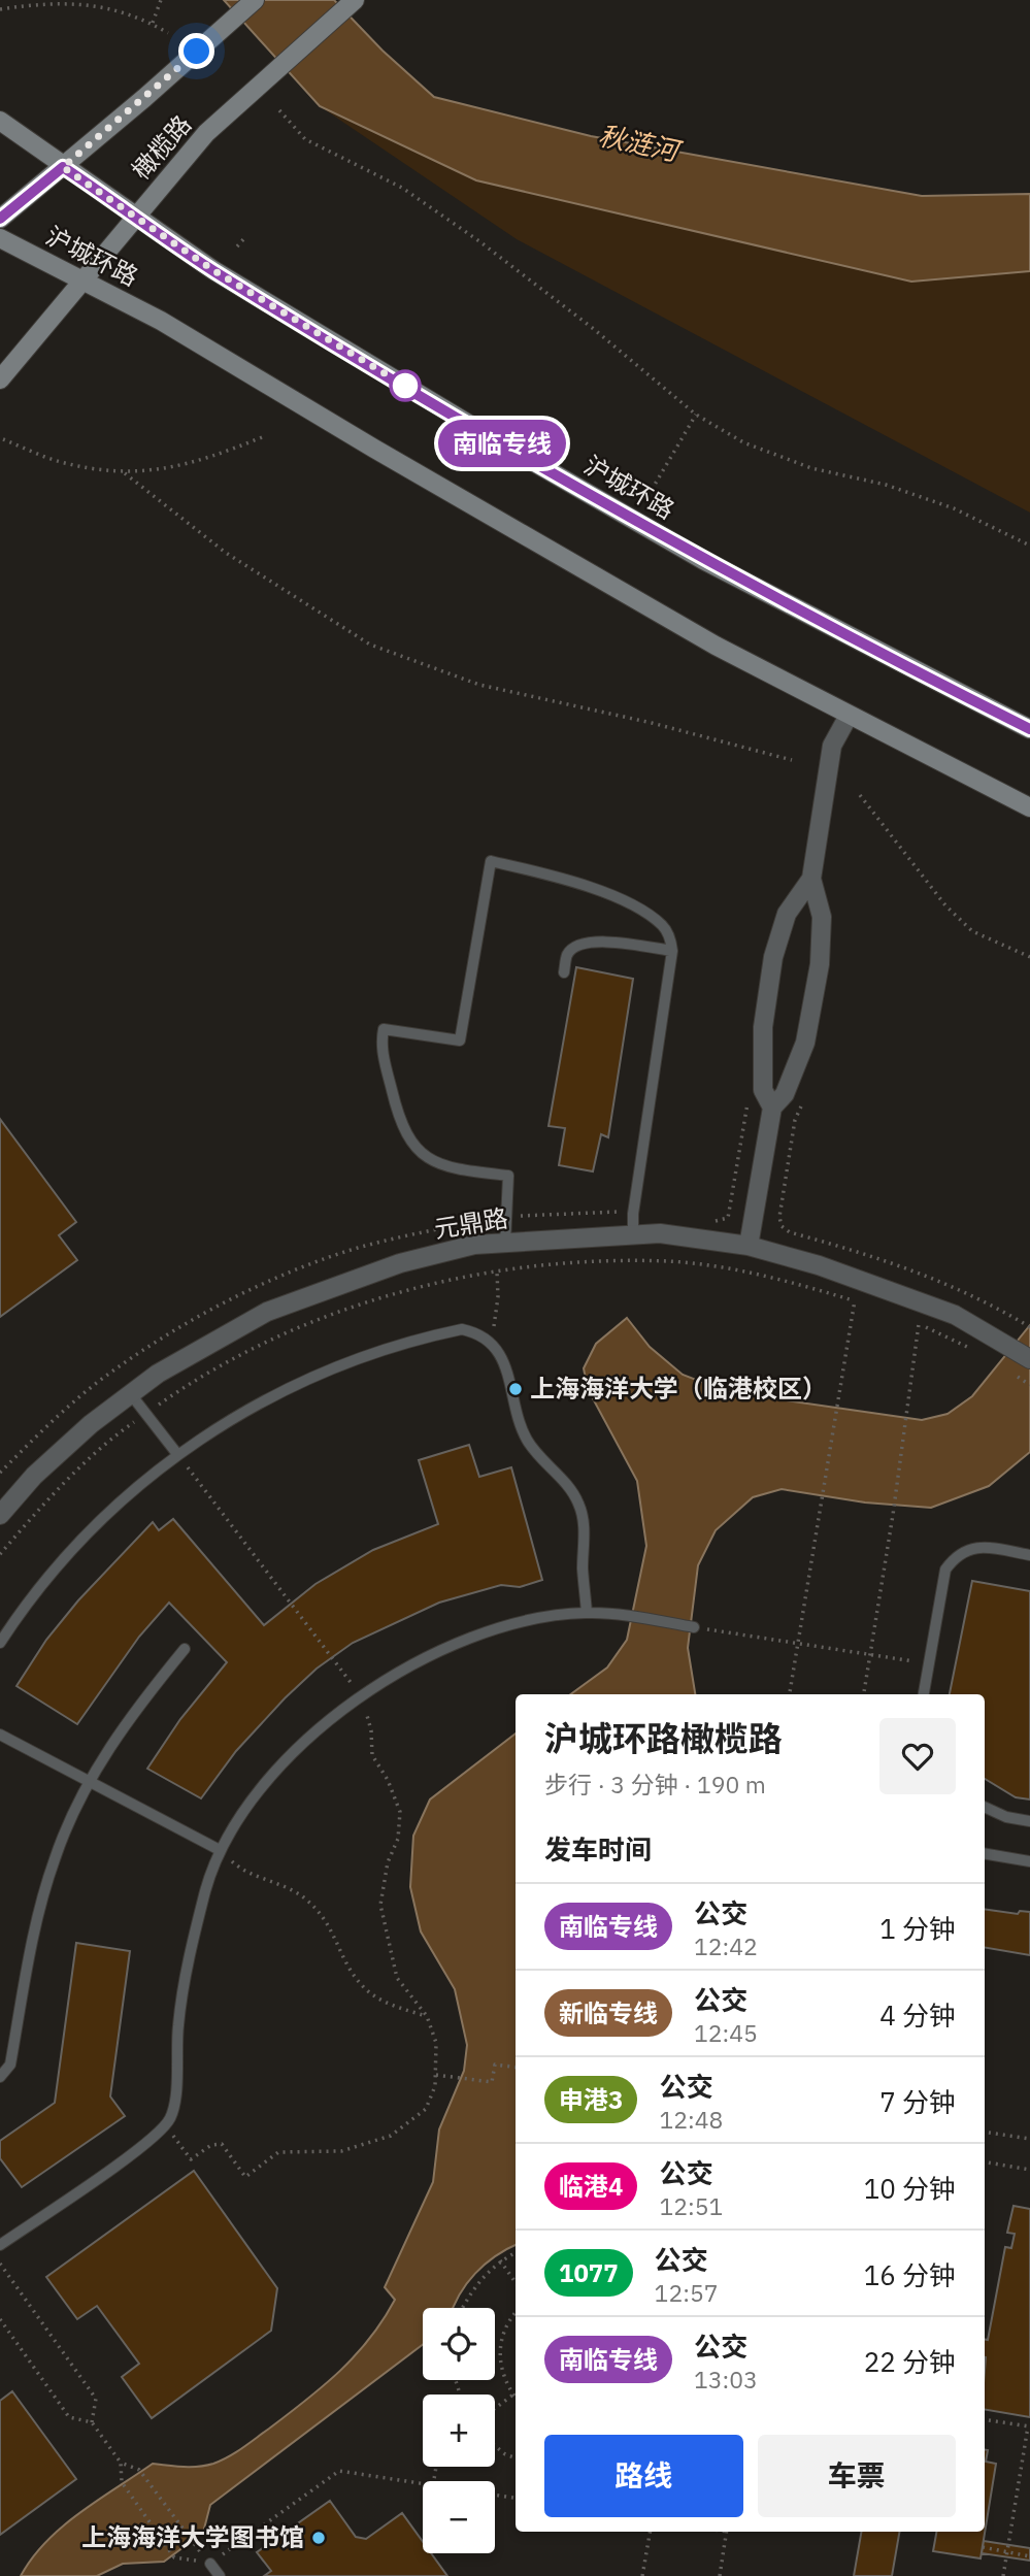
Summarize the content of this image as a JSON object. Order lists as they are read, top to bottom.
{
  "streets": {
    "main road": ["橄榄路", "沪城环路"],
    "street": ["元鼎路"]
  },
  "crossings": [
    ["橄榄路", "沪城环路"]
  ],
  "water": ["秋涟河"],
  "places": ["上海海洋大学（临港校区）", "上海海洋大学图书馆"],
  "lines": ["bus line 南临专线"],
  "page": {
    "on_map": "南临专线",
    "heading": [
      ["沪城环路橄榄路", "步行 · 3 分钟 · 190 m"],
      "发车时间"
    ],
    "list": [
      {
        "mark": "南临专线",
        "name": "公交",
        "note": "12:42",
        "value": "1 分钟"
      },
      {
        "mark": "新临专线",
        "name": "公交",
        "note": "12:45",
        "value": "4 分钟"
      },
      {
        "mark": "申港3",
        "name": "公交",
        "note": "12:48",
        "value": "7 分钟"
      },
      {
        "mark": "临港4",
        "name": "公交",
        "note": "12:51",
        "value": "10 分钟"
      },
      {
        "mark": "1077",
        "name": "公交",
        "note": "12:57",
        "value": "16 分钟"
      },
      {
        "mark": "南临专线",
        "name": "公交",
        "note": "13:03",
        "value": "22 分钟"
      }
    ],
    "map_buttons": ["+", "−"],
    "buttons": ["路线", "车票"]
  }
}
